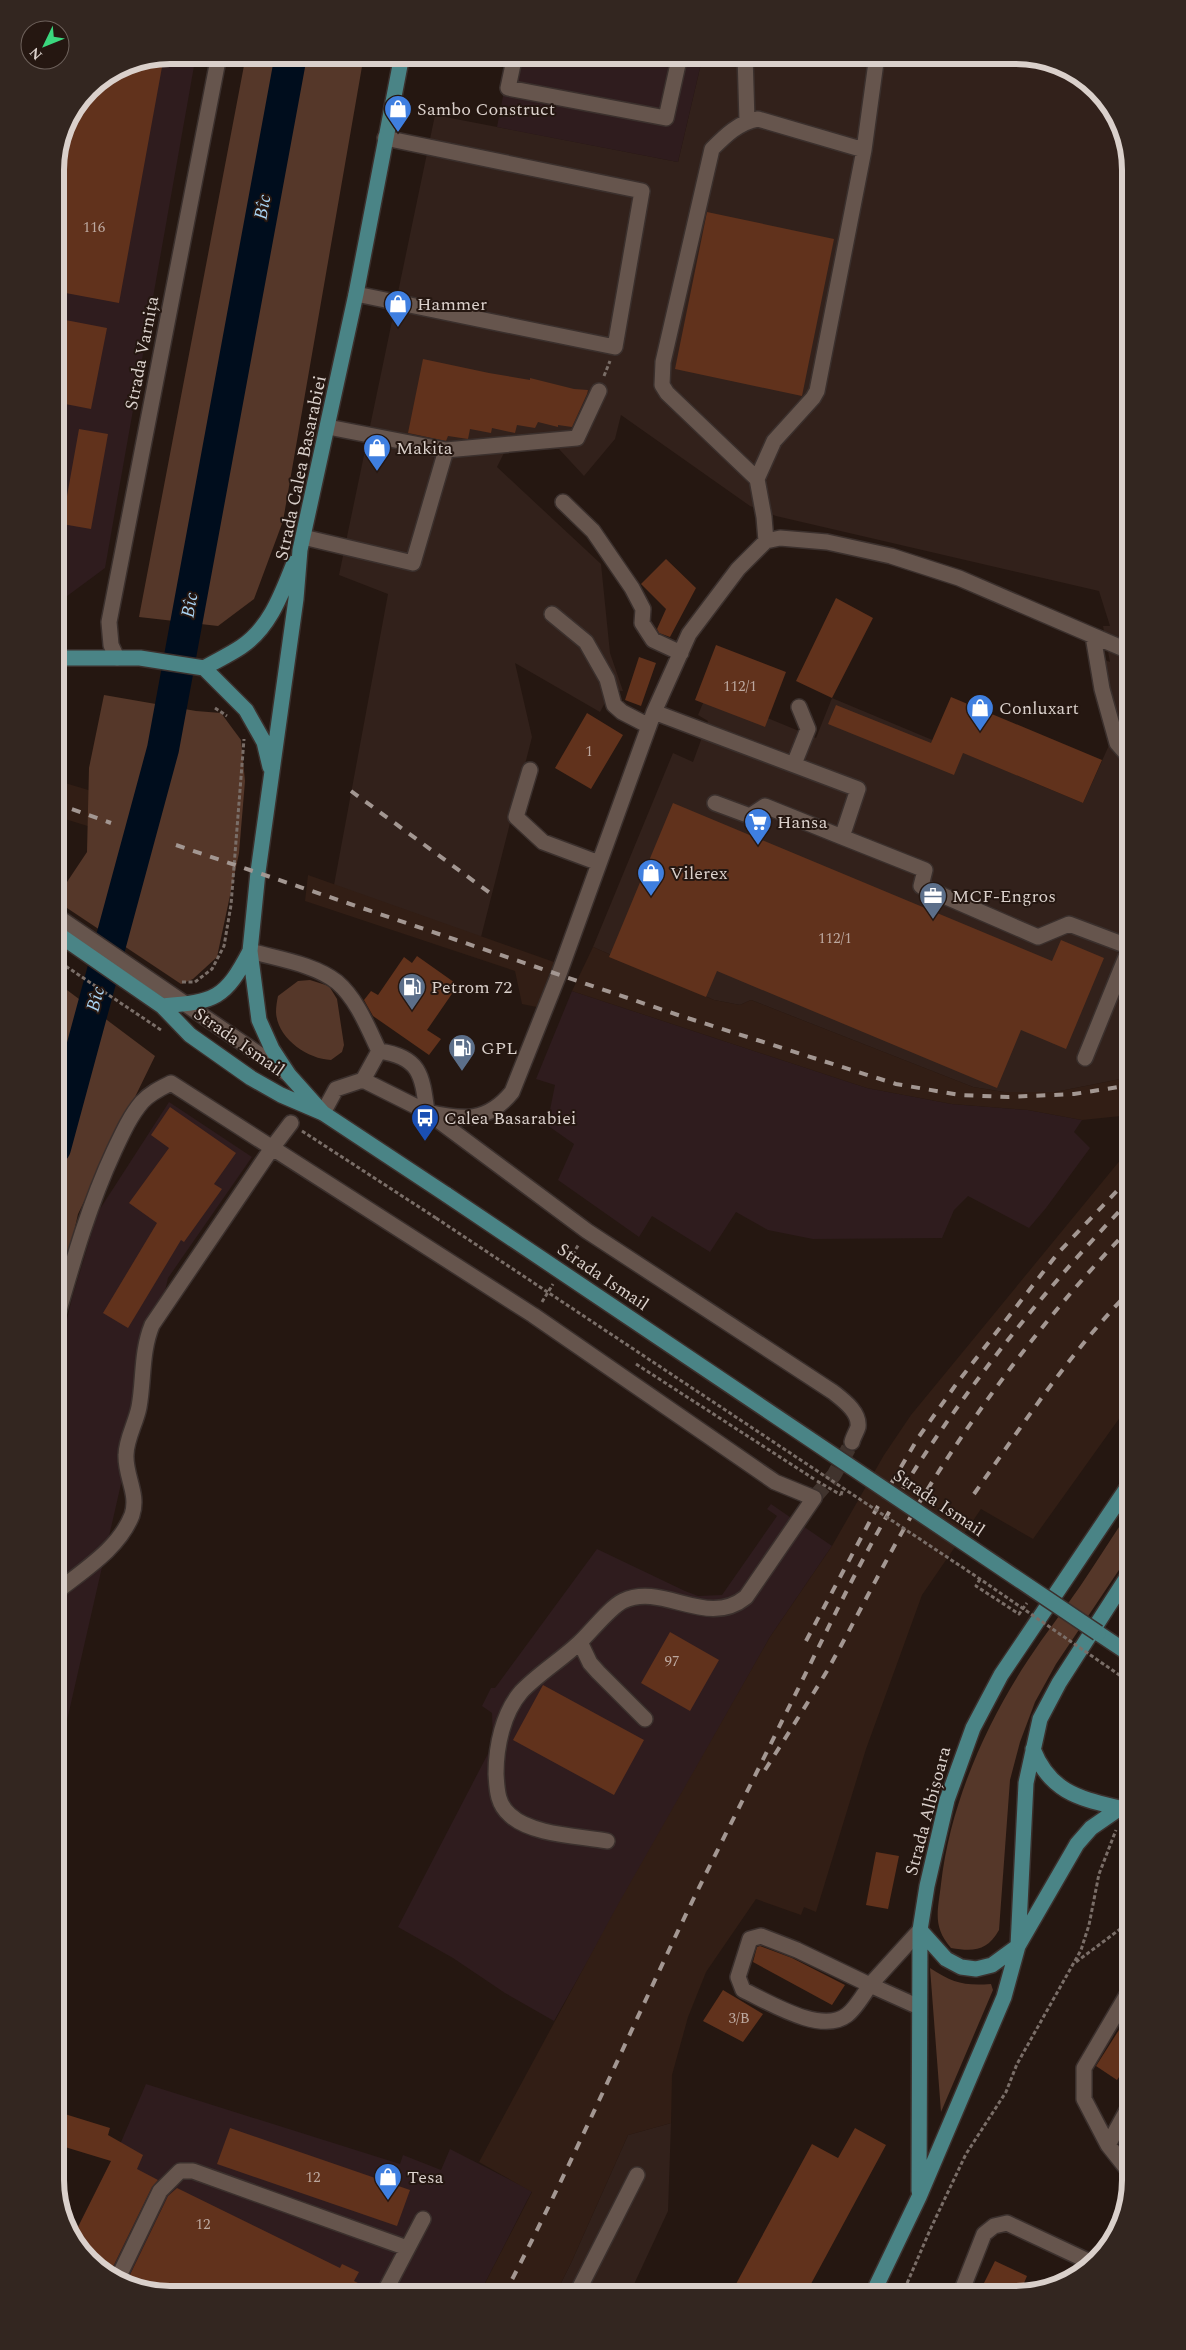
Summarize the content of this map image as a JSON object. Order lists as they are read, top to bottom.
{
  "streets": {
    "main road": ["Strada Calea Basarabiei", "Strada Ismail", "Strada Albișoara"],
    "street": ["Strada Varnița"]
  },
  "crossings": [
    ["Strada Calea Basarabiei", "Strada Ismail"]
  ],
  "water": ["Bîc"],
  "places": {
    "shop": [
      "Sambo Construct",
      "Hammer",
      "Makita",
      "Conluxart",
      "Vilerex",
      "Tesa"
    ],
    "supermarket": ["Hansa"],
    "office": ["MCF-Engros"],
    "fuel station": ["Petrom 72", "GPL"],
    "bus stop": ["Calea Basarabiei"]
  },
  "house_numbers": [
    "116",
    "112/1",
    "1",
    "112/1",
    "97",
    "3/B",
    "12",
    "12"
  ],
  "north": "bottom left"
}
